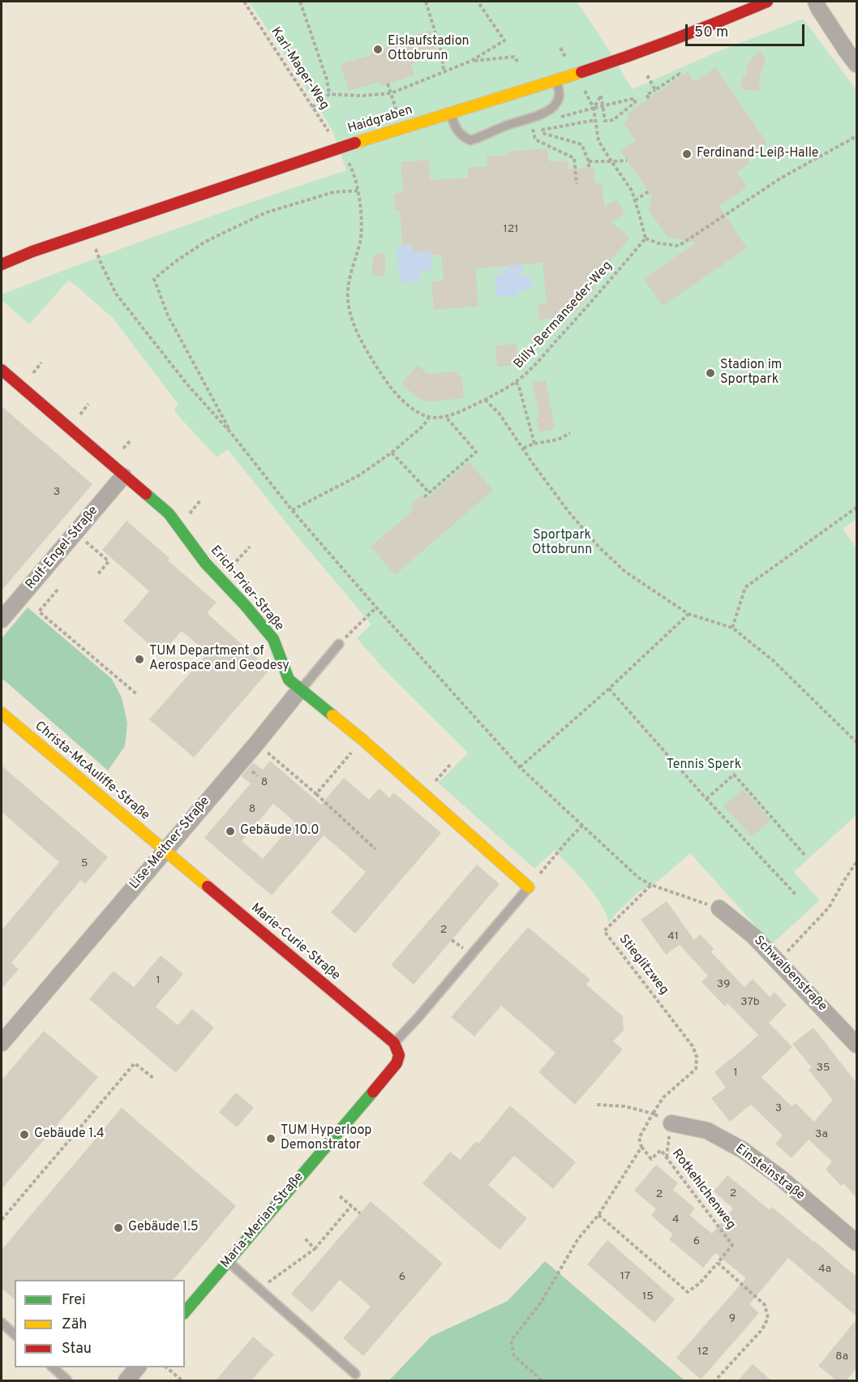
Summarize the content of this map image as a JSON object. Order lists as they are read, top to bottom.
{
  "streets": {
    "street": [
      "Haidgraben",
      "Rolf-Engel-Straße",
      "Erich-Prier-Straße",
      "Christa-McAuliffe-Straße",
      "Lise-Meitner-Straße",
      "Marie-Curie-Straße",
      "Schwalbenstraße",
      "Einsteinstraße",
      "Maria-Merian-Straße"
    ],
    "path": [
      "Karl-Mager-Weg",
      "Billy-Bermanseder-Weg",
      "Stieglitzweg",
      "Rotkehlchenweg"
    ]
  },
  "crossings": [
    ["Karl-Mager-Weg", "Haidgraben"],
    ["Rolf-Engel-Straße", "Erich-Prier-Straße"],
    ["Erich-Prier-Straße", "Lise-Meitner-Straße"],
    ["Christa-McAuliffe-Straße", "Lise-Meitner-Straße"],
    ["Christa-McAuliffe-Straße", "Marie-Curie-Straße"],
    ["Lise-Meitner-Straße", "Marie-Curie-Straße"],
    ["Marie-Curie-Straße", "Maria-Merian-Straße"]
  ],
  "parks": ["Sportpark Ottobrunn", "Tennis Sperk"],
  "places": [
    "Eislaufstadion Ottobrunn",
    "Ferdinand-Leiß-Halle",
    "Stadion im Sportpark",
    "TUM Department of Aerospace and Geodesy",
    "Gebäude 10.0",
    "Gebäude 1.4",
    "TUM Hyperloop Demonstrator",
    "Gebäude 1.5"
  ],
  "house_numbers": [
    "121",
    "3",
    "8",
    "8",
    "5",
    "2",
    "41",
    "1",
    "39",
    "37b",
    "35",
    "1",
    "3",
    "3a",
    "2",
    "2",
    "4",
    "6",
    "4a",
    "17",
    "6",
    "15",
    "9",
    "12",
    "8a"
  ],
  "legend": ["Frei", "Zäh", "Stau"],
  "scale_bar": "50 m"
}
